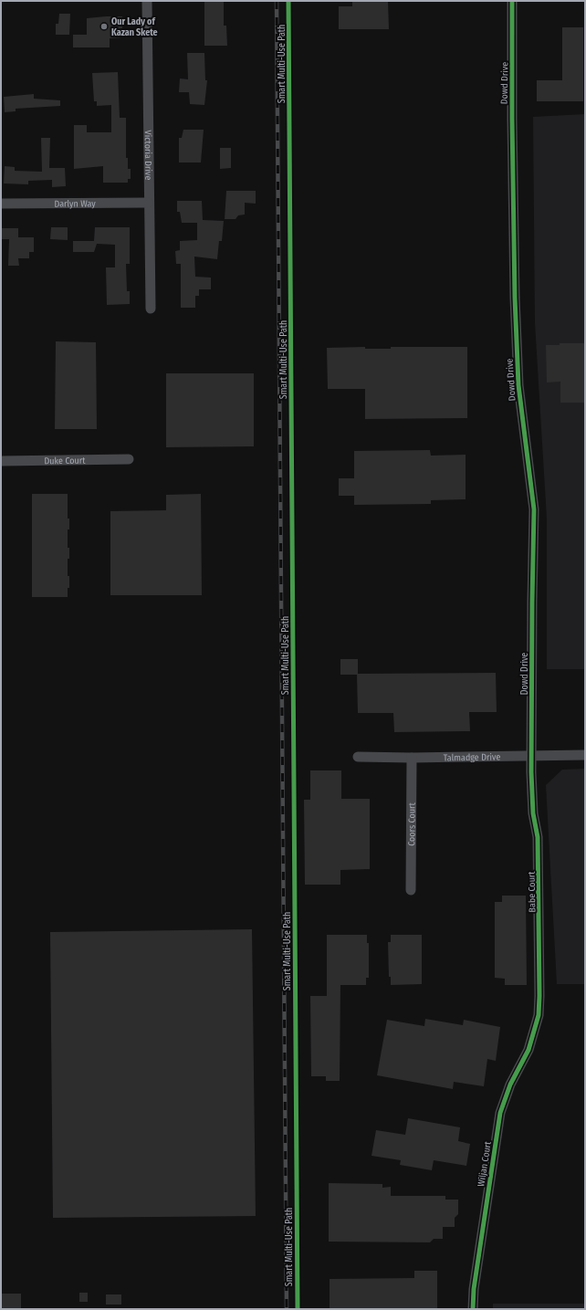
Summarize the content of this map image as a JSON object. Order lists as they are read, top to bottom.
{
  "streets": {
    "street": [
      "Dowd Drive",
      "Victoria Drive",
      "Darlyn Way",
      "Duke Court",
      "Talmadge Drive",
      "Coors Court",
      "Babe Court",
      "Wiljan Court"
    ],
    "cycle path": ["Smart Multi-Use Path"]
  },
  "crossings": [
    ["Dowd Drive", "Talmadge Drive"],
    ["Dowd Drive", "Babe Court"],
    ["Victoria Drive", "Darlyn Way"],
    ["Talmadge Drive", "Coors Court"],
    ["Talmadge Drive", "Babe Court"],
    ["Babe Court", "Wiljan Court"]
  ],
  "places": ["Our Lady of Kazan Skete"]
}
